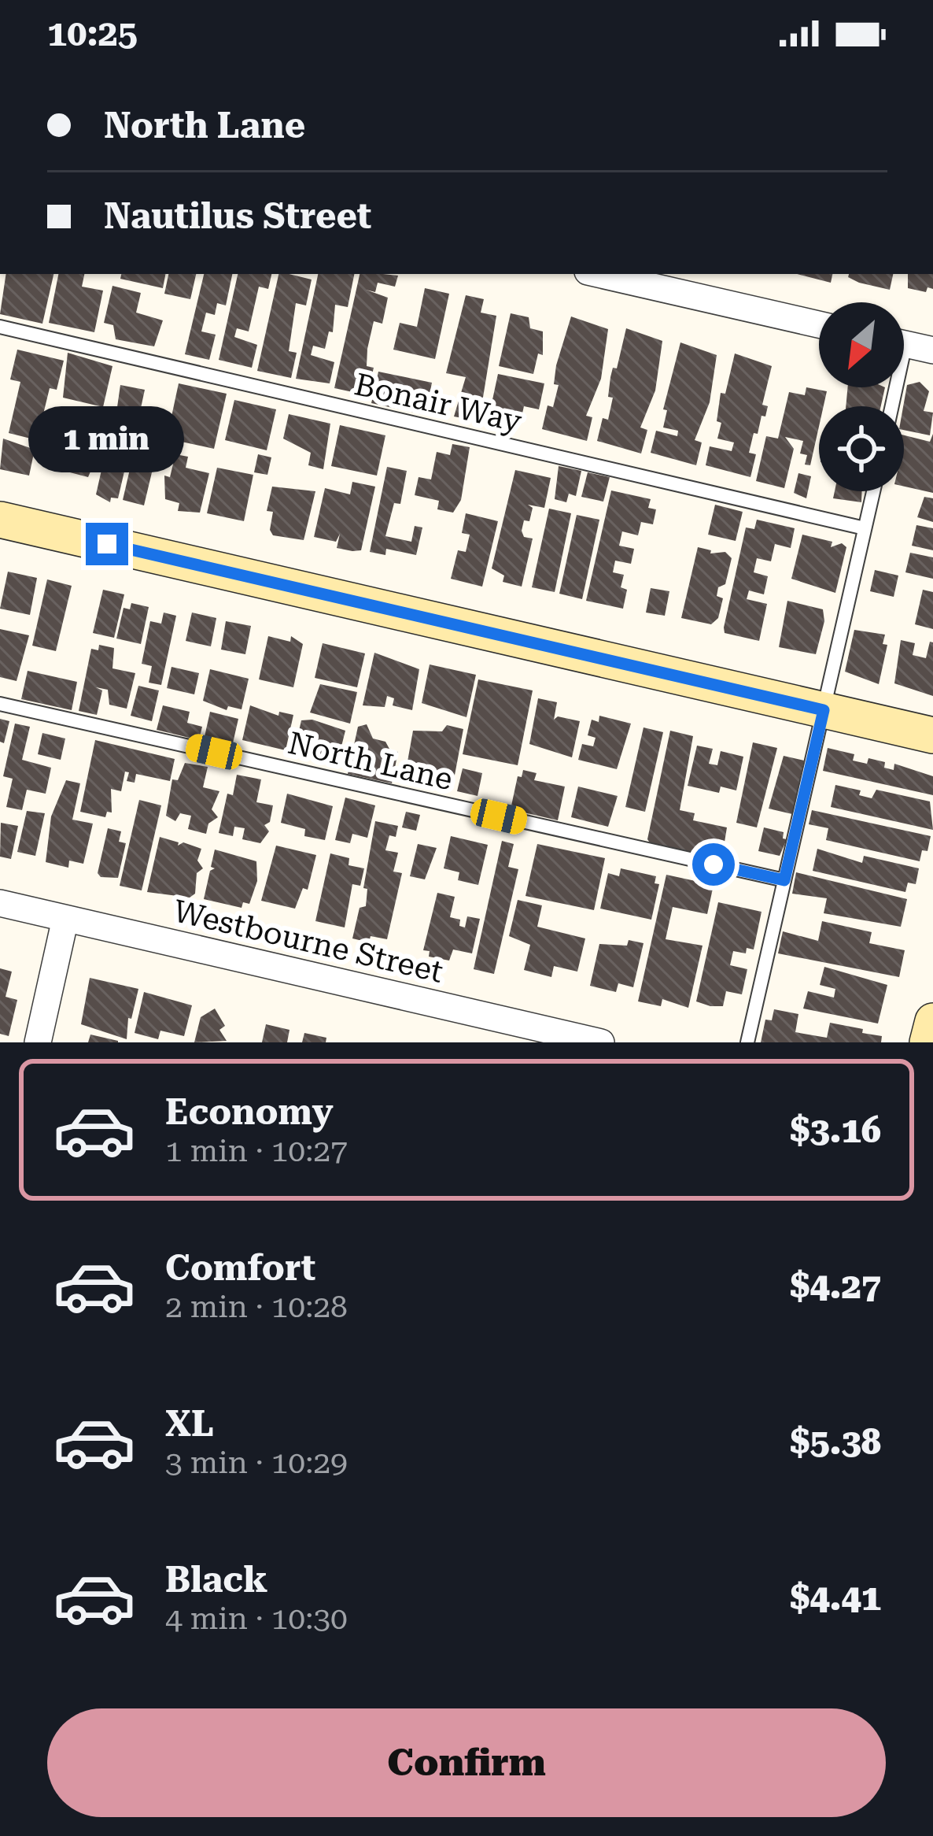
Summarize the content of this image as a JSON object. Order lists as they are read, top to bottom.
{
  "streets": {
    "street": ["Westbourne Street"],
    "lane": ["Bonair Way", "North Lane"]
  },
  "north": "bottom left",
  "page": {
    "status": "10:25",
    "banner": ["North Lane", "Nautilus Street"],
    "bubble": "1 min",
    "list": [
      {
        "name": "Economy",
        "note": "1 min · 10:27",
        "value": "$3.16"
      },
      {
        "name": "Comfort",
        "note": "2 min · 10:28",
        "value": "$4.27"
      },
      {
        "name": "XL",
        "note": "3 min · 10:29",
        "value": "$5.38"
      },
      {
        "name": "Black",
        "note": "4 min · 10:30",
        "value": "$4.41"
      }
    ],
    "buttons": "Confirm"
  }
}
